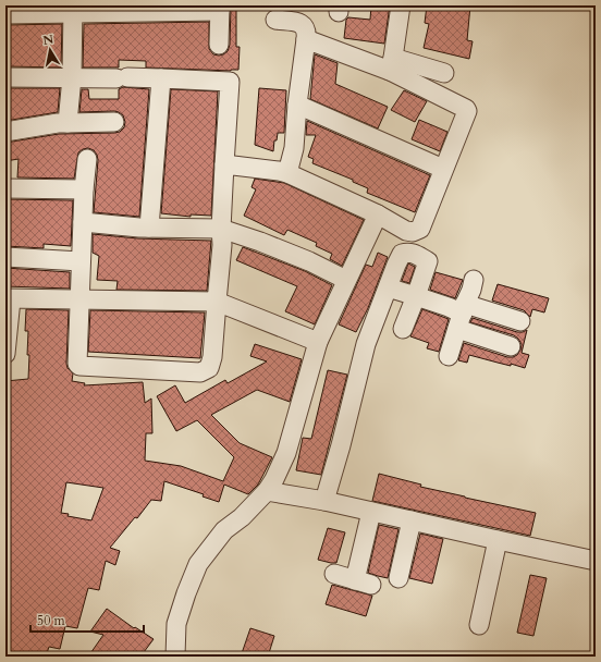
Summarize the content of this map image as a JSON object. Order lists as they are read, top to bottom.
{
  "scale_bar": "50 m",
  "north": "top"
}
